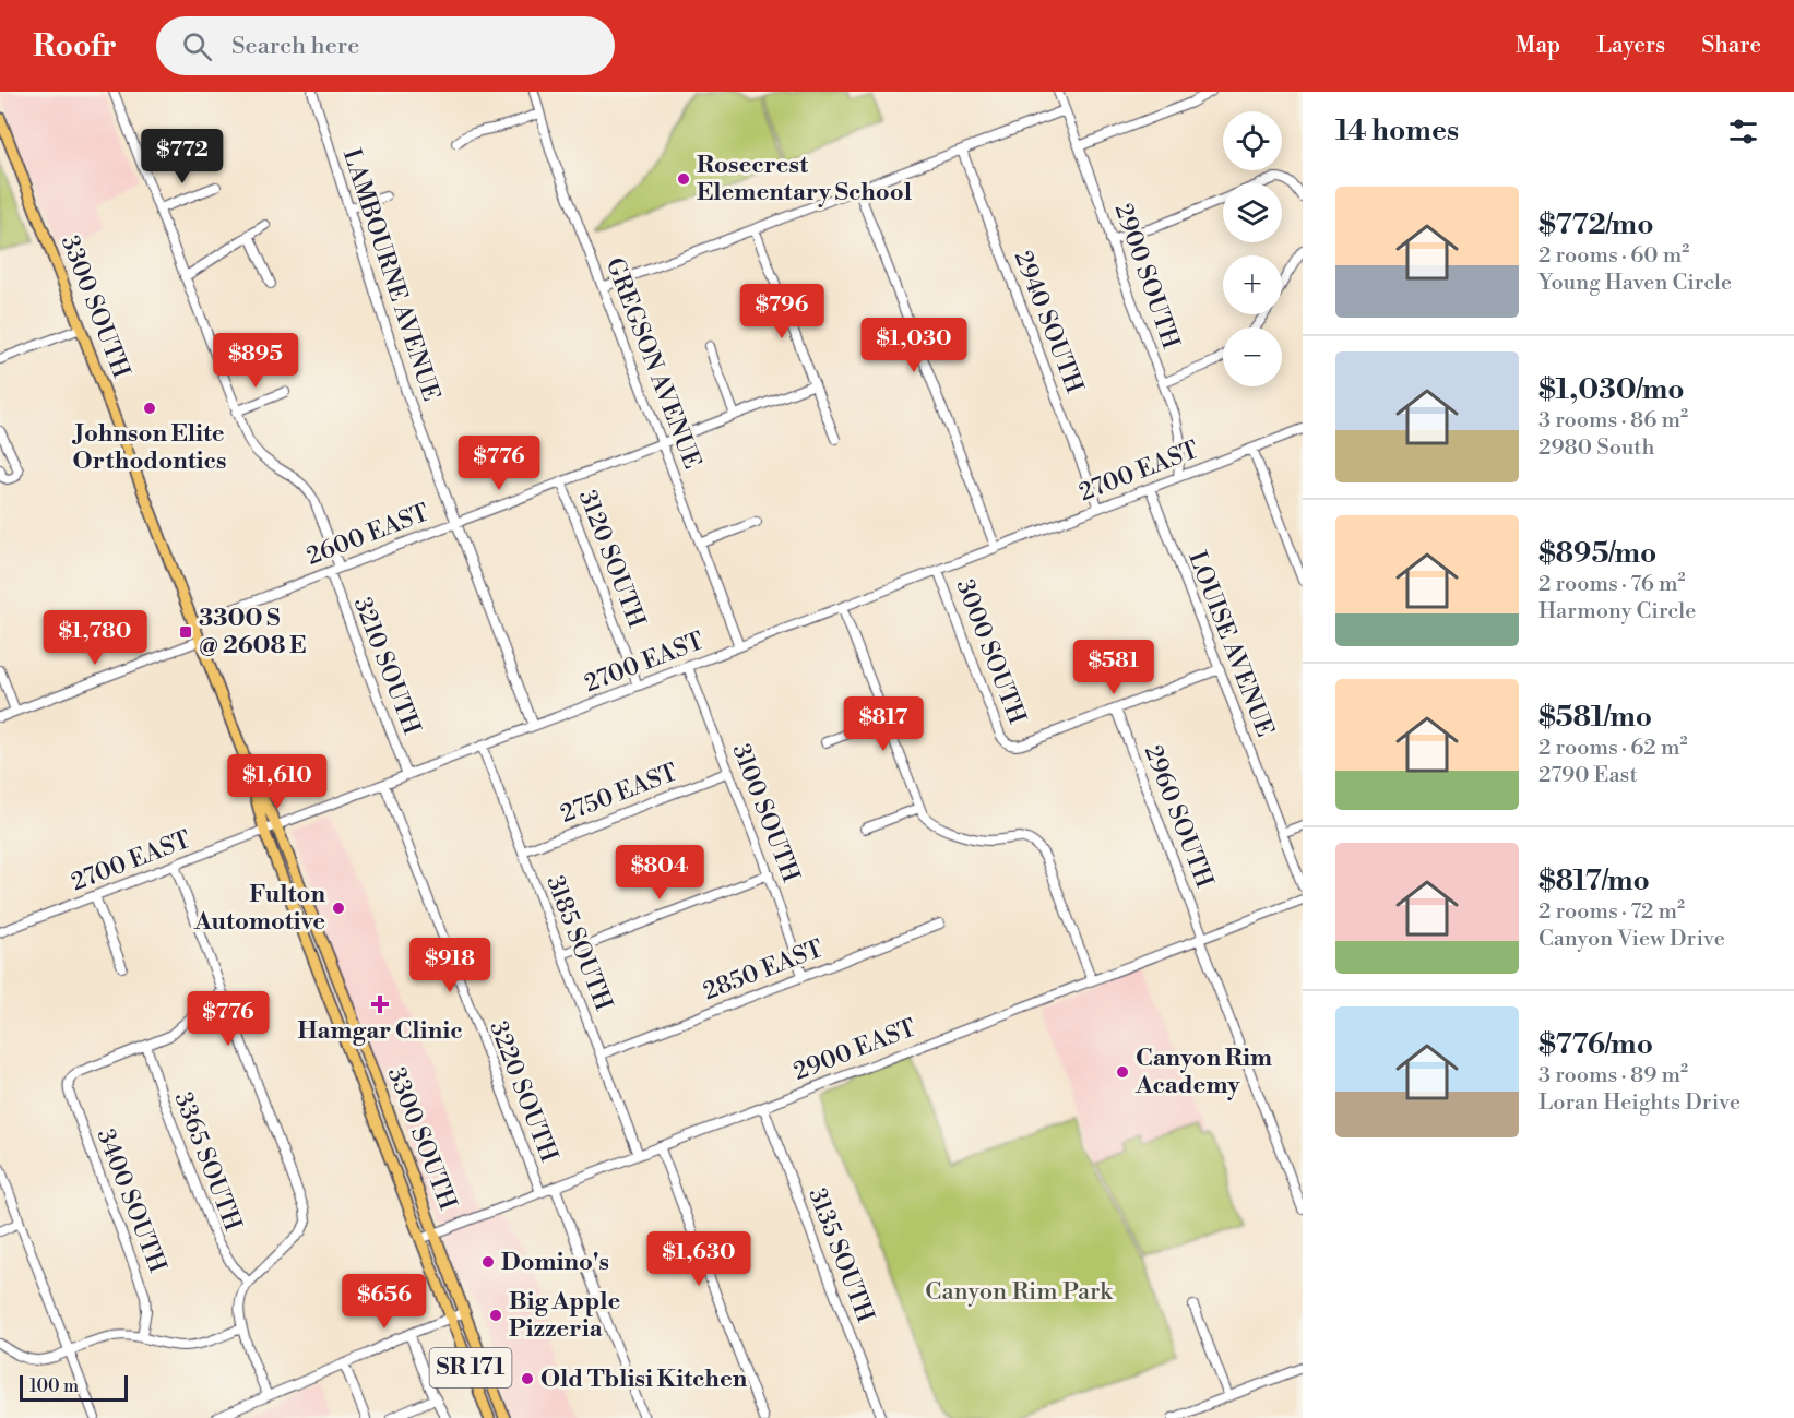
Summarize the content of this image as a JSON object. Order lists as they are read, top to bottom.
{
  "streets": {
    "main road": ["3300 SOUTH", "SR 171"],
    "street": [
      "LAMBOURNE AVENUE",
      "2900 SOUTH",
      "2940 SOUTH",
      "GREGSON AVENUE",
      "2700 EAST",
      "2600 EAST",
      "3120 SOUTH",
      "LOUISE AVENUE",
      "3000 SOUTH",
      "3210 SOUTH",
      "2750 EAST",
      "3100 SOUTH",
      "2960 SOUTH",
      "3185 SOUTH",
      "2850 EAST",
      "2900 EAST",
      "3220 SOUTH",
      "3365 SOUTH",
      "3400 SOUTH",
      "3135 SOUTH"
    ]
  },
  "crossings": [
    ["LAMBOURNE AVENUE", "2700 EAST"],
    ["LAMBOURNE AVENUE", "2600 EAST"],
    ["2900 SOUTH", "2700 EAST"],
    ["3300 SOUTH", "2700 EAST"],
    ["3300 SOUTH", "2600 EAST"],
    ["3300 SOUTH", "2900 EAST"],
    ["2940 SOUTH", "2700 EAST"],
    ["GREGSON AVENUE", "2700 EAST"],
    ["GREGSON AVENUE", "2600 EAST"],
    ["2700 EAST", "3120 SOUTH"],
    ["2700 EAST", "LOUISE AVENUE"],
    ["2700 EAST", "3000 SOUTH"],
    ["2700 EAST", "3210 SOUTH"],
    ["2700 EAST", "3100 SOUTH"],
    ["2700 EAST", "3185 SOUTH"],
    ["2700 EAST", "3220 SOUTH"],
    ["2600 EAST", "3120 SOUTH"],
    ["2600 EAST", "3210 SOUTH"],
    ["3000 SOUTH", "2960 SOUTH"],
    ["2750 EAST", "3100 SOUTH"],
    ["2750 EAST", "3185 SOUTH"],
    ["3100 SOUTH", "2850 EAST"],
    ["2960 SOUTH", "2900 EAST"],
    ["3185 SOUTH", "2850 EAST"],
    ["3185 SOUTH", "2900 EAST"],
    ["2900 EAST", "3220 SOUTH"],
    ["2900 EAST", "3135 SOUTH"],
    ["3365 SOUTH", "3400 SOUTH"]
  ],
  "parks": ["Canyon Rim Park"],
  "places": {
    "other": [
      "Rosecrest Elementary School",
      "Johnson Elite Orthodontics",
      "Fulton Automotive",
      "Canyon Rim Academy",
      "Domino's",
      "Big Apple Pizzeria",
      "Old Tblisi Kitchen"
    ],
    "transit": ["3300 S @ 2608 E"],
    "health": ["Hamgar Clinic"]
  },
  "scale_bar": "100 m",
  "page": {
    "header": "Roofr",
    "search": "Search here",
    "nav": ["Map", "Layers", "Share"],
    "heading": "14 homes",
    "map_buttons": ["+", "−"],
    "price": [
      "$772",
      "$796",
      "$1,030",
      "$895",
      "$776",
      "$1,780",
      "$581",
      "$817",
      "$1,610",
      "$804",
      "$918",
      "$776",
      "$1,630",
      "$656"
    ],
    "list": [
      {
        "name": "$772/mo",
        "note": "2 rooms · 60 m² · Young Haven Circle"
      },
      {
        "name": "$1,030/mo",
        "note": "3 rooms · 86 m² · 2980 South"
      },
      {
        "name": "$895/mo",
        "note": "2 rooms · 76 m² · Harmony Circle"
      },
      {
        "name": "$581/mo",
        "note": "2 rooms · 62 m² · 2790 East"
      },
      {
        "name": "$817/mo",
        "note": "2 rooms · 72 m² · Canyon View Drive"
      },
      {
        "name": "$776/mo",
        "note": "3 rooms · 89 m² · Loran Heights Drive"
      }
    ],
    "scale": "100 m"
  }
}
